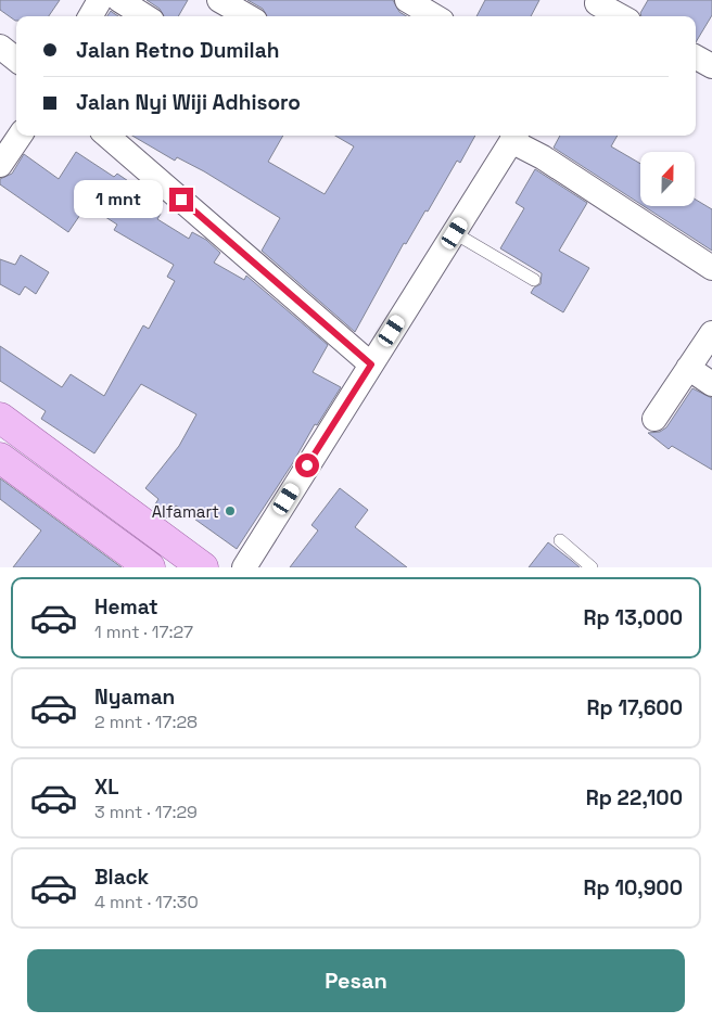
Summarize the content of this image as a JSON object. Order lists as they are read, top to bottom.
{
  "places": ["Alfamart"],
  "north": "top",
  "page": {
    "banner": ["Jalan Retno Dumilah", "Jalan Nyi Wiji Adhisoro"],
    "bubble": "1 mnt",
    "list": [
      {
        "name": "Hemat",
        "note": "1 mnt · 17:27",
        "value": "Rp 13,000"
      },
      {
        "name": "Nyaman",
        "note": "2 mnt · 17:28",
        "value": "Rp 17,600"
      },
      {
        "name": "XL",
        "note": "3 mnt · 17:29",
        "value": "Rp 22,100"
      },
      {
        "name": "Black",
        "note": "4 mnt · 17:30",
        "value": "Rp 10,900"
      }
    ],
    "buttons": "Pesan"
  }
}
